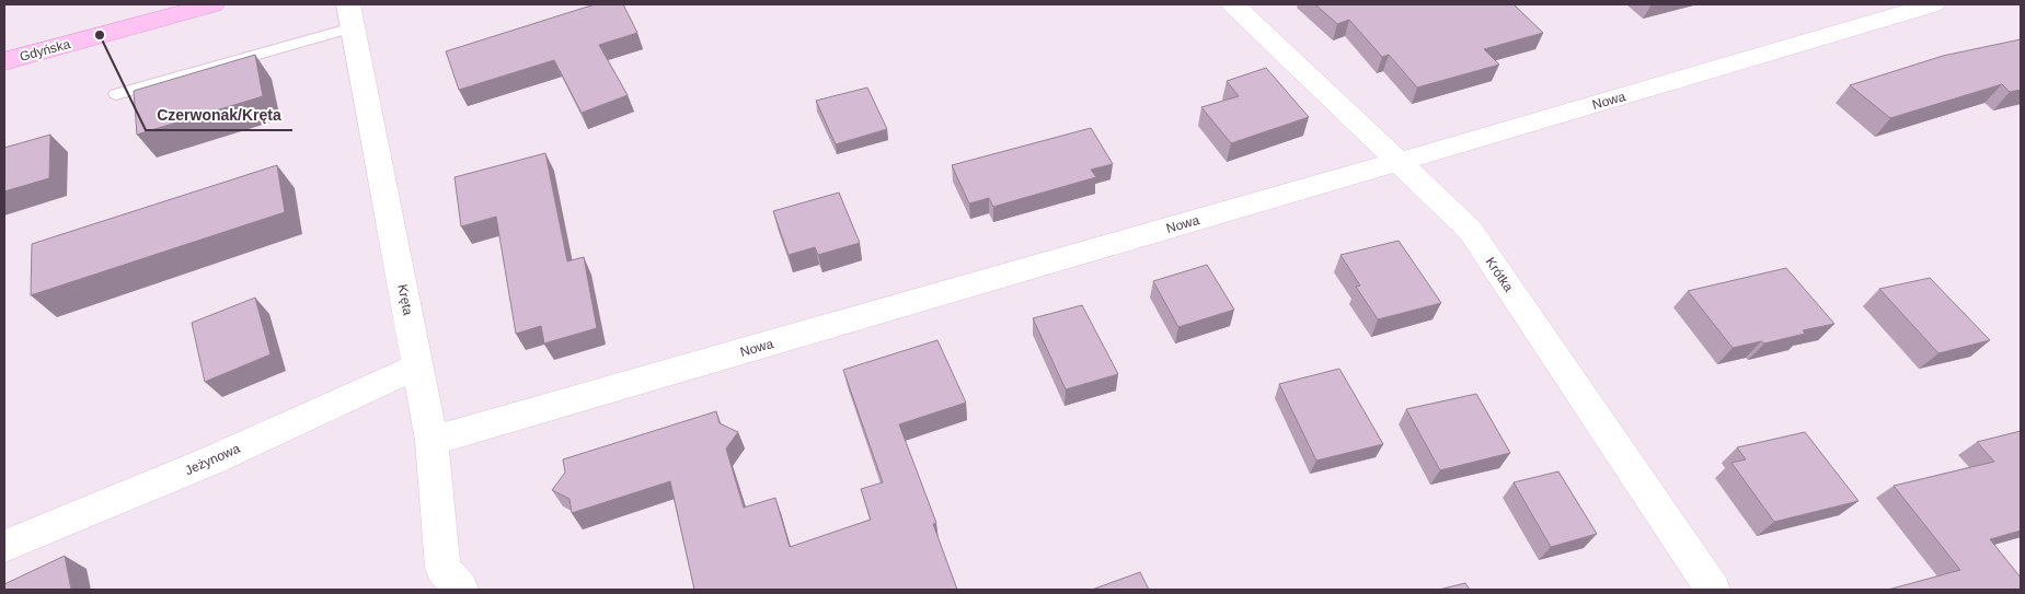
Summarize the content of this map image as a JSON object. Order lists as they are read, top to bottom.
{
  "streets": {
    "main road": ["Gdyńska"],
    "street": [
      "Nowa",
      "Krótka",
      "Kręta",
      "Jeżynowa"
    ]
  },
  "crossings": [
    ["Nowa", "Krótka"],
    ["Nowa", "Kręta"],
    ["Kręta", "Jeżynowa"]
  ],
  "places": ["Czerwonak/Kręta"]
}
